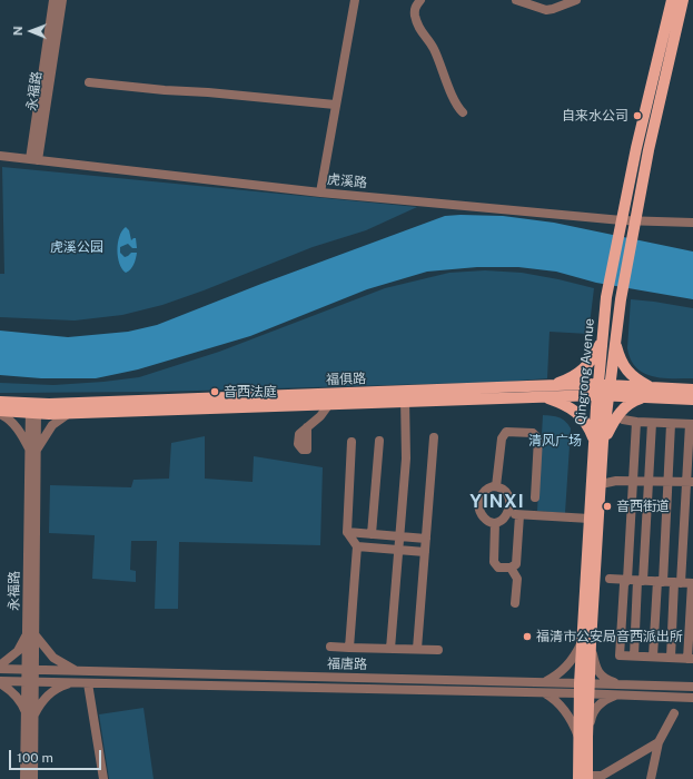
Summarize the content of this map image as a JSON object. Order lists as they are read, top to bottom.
{
  "streets": {
    "main road": ["Qingrong Avenue", "福俱路"],
    "street": ["永福路", "虎溪路", "福唐路"]
  },
  "crossings": [
    ["永福路", "虎溪路"],
    ["永福路", "福俱路"],
    ["永福路", "福唐路"],
    ["虎溪路", "Qingrong Avenue"],
    ["Qingrong Avenue", "福俱路"],
    ["Qingrong Avenue", "福唐路"]
  ],
  "districts": ["YINXI"],
  "parks": ["虎溪公园", "清风广场"],
  "places": [
    "自来水公司",
    "音西法庭",
    "音西街道",
    "福清市公安局音西派出所"
  ],
  "scale_bar": "100 m",
  "north": "left"
}
